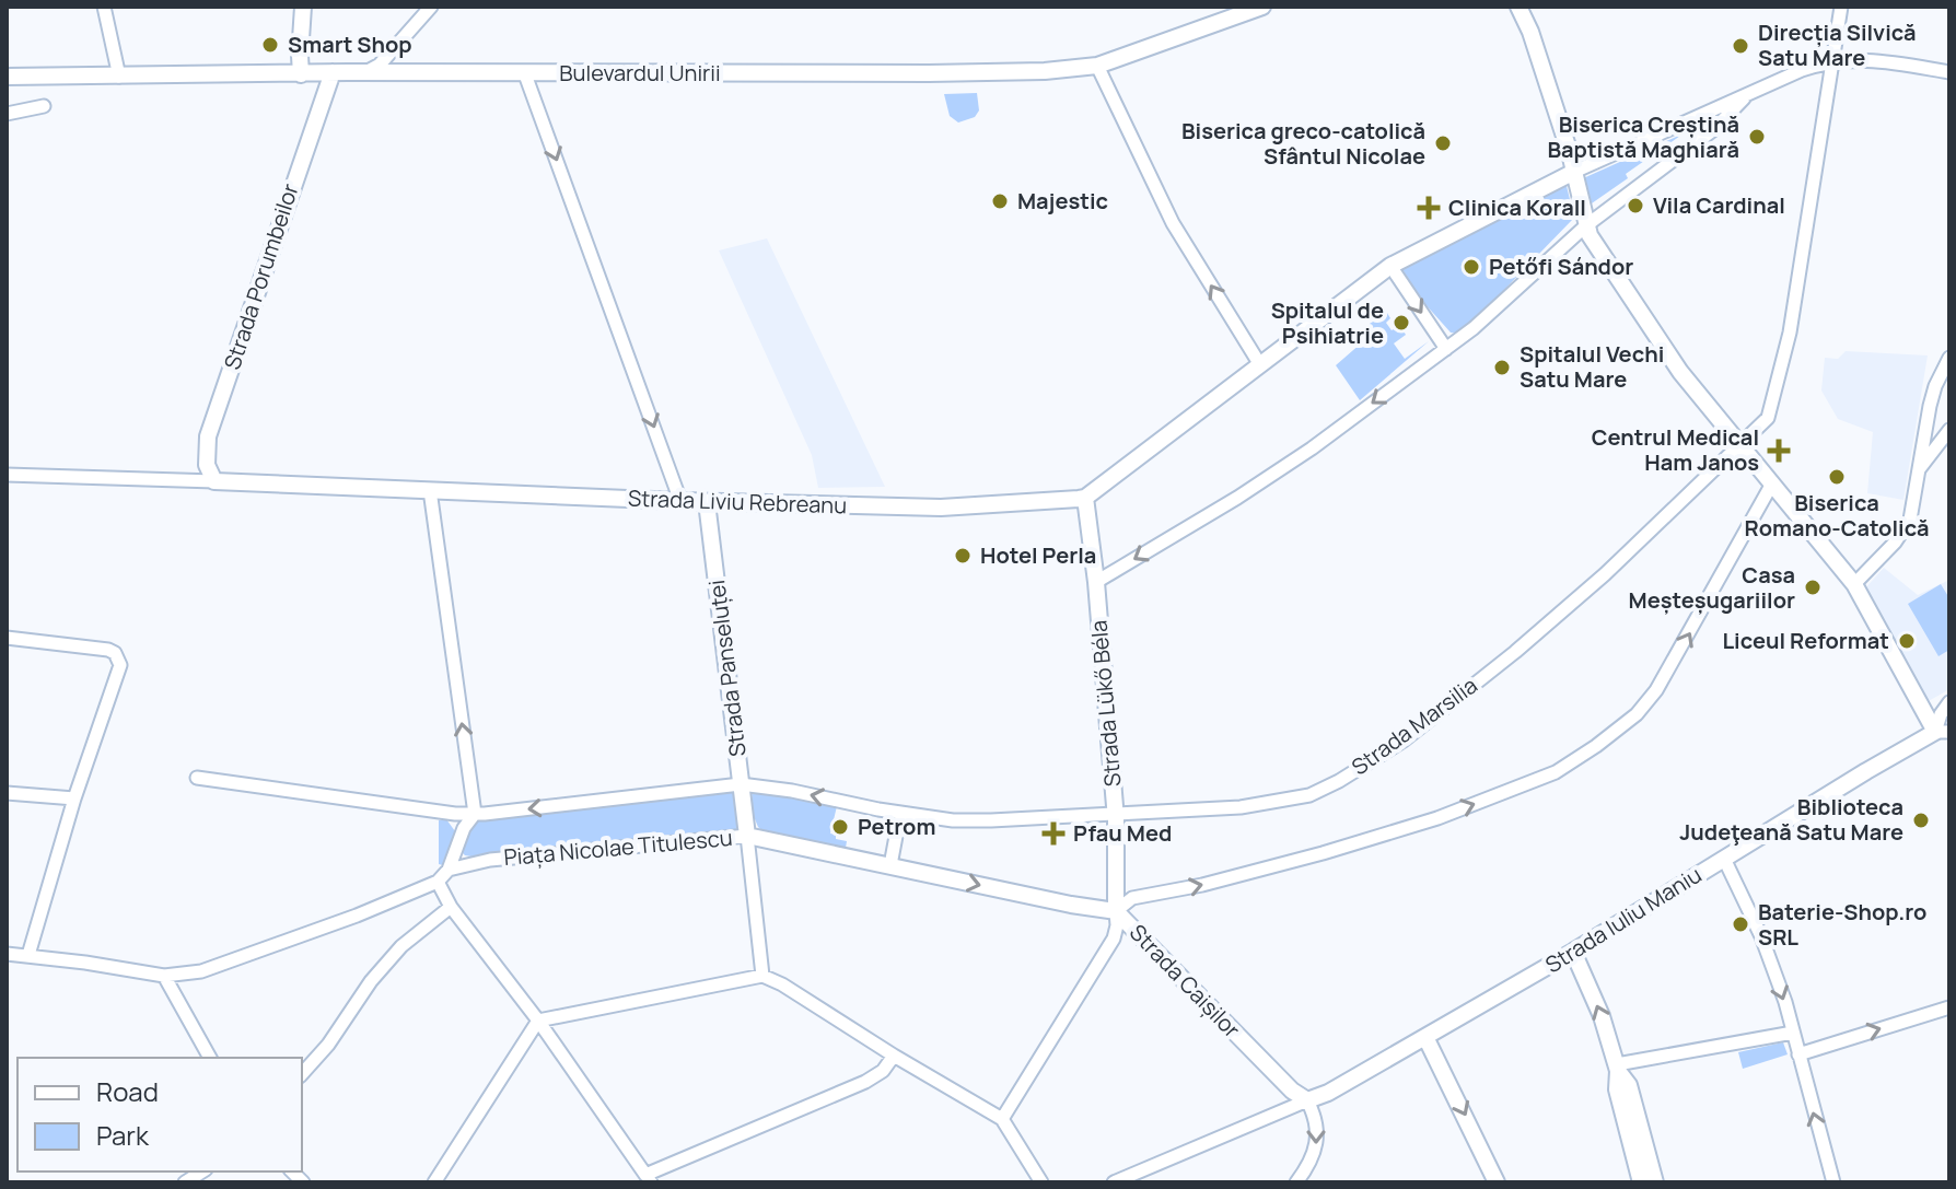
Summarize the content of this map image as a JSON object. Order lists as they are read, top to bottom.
{
  "streets": {
    "main road": [
      "Bulevardul Unirii",
      "Strada Porumbeilor",
      "Strada Liviu Rebreanu",
      "Strada Panseluței",
      "Strada Lükő Béla",
      "Piața Nicolae Titulescu",
      "Strada Iuliu Maniu",
      "Strada Caișilor"
    ],
    "street": ["Strada Marsilia"]
  },
  "crossings": [
    ["Bulevardul Unirii", "Strada Porumbeilor"],
    ["Strada Porumbeilor", "Strada Liviu Rebreanu"],
    ["Strada Liviu Rebreanu", "Strada Panseluței"],
    ["Strada Liviu Rebreanu", "Strada Lükő Béla"],
    ["Strada Panseluței", "Piața Nicolae Titulescu"],
    ["Strada Lükő Béla", "Strada Marsilia"],
    ["Strada Lükő Béla", "Strada Caișilor"],
    ["Strada Marsilia", "Piața Nicolae Titulescu"],
    ["Piața Nicolae Titulescu", "Strada Caișilor"],
    ["Strada Iuliu Maniu", "Strada Caișilor"]
  ],
  "one_way": ["Strada Caișilor"],
  "places": {
    "other": [
      "Smart Shop",
      "Direcția Silvică Satu Mare",
      "Biserica Creștină Baptistă Maghiară",
      "Biserica greco-catolică Sfântul Nicolae",
      "Majestic",
      "Vila Cardinal",
      "Petőfi Sándor",
      "Spitalul de Psihiatrie",
      "Spitalul Vechi Satu Mare",
      "Biserica Romano-Catolică",
      "Hotel Perla",
      "Casa Meșteșugariilor",
      "Liceul Reformat",
      "Biblioteca Judeţeană Satu Mare",
      "Petrom",
      "Baterie-Shop.ro SRL"
    ],
    "health": ["Clinica Korall", "Centrul Medical Ham Janos", "Pfau Med"]
  },
  "legend": ["Road", "Park"]
}
